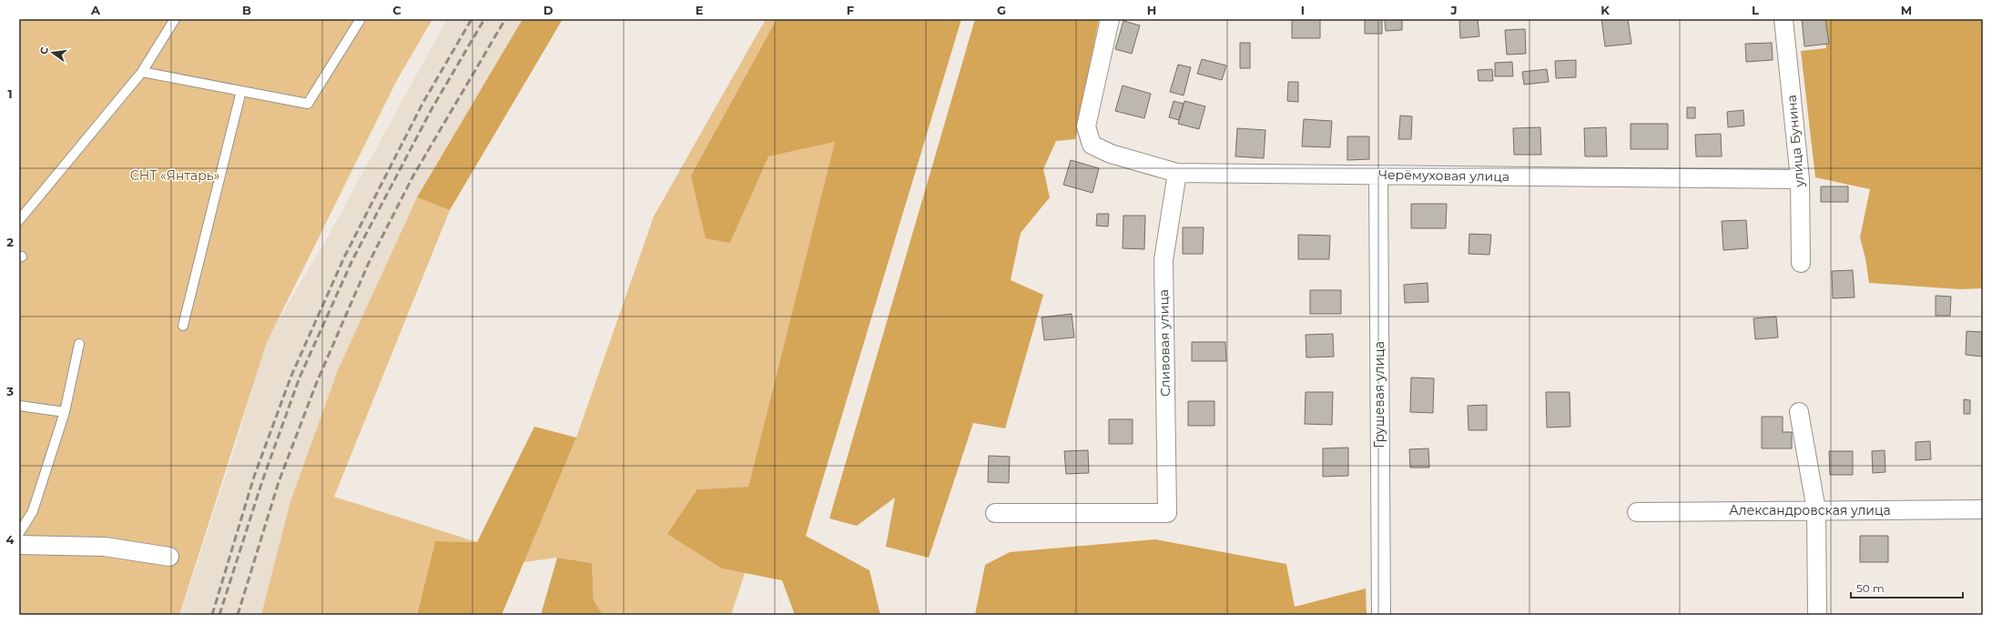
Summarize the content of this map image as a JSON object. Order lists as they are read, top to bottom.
{
  "streets": {
    "street": [
      "улица Бунина",
      "Черёмуховая улица",
      "Сливовая улица",
      "Грушевая улица",
      "Александровская улица"
    ]
  },
  "crossings": [
    ["улица Бунина", "Черёмуховая улица"],
    ["Черёмуховая улица", "Сливовая улица"],
    ["Черёмуховая улица", "Грушевая улица"]
  ],
  "parks": ["СНТ «Янтарь»"],
  "scale_bar": "50 m",
  "north": "left",
  "grid": {
    "columns": [
      "A",
      "B",
      "C",
      "D",
      "E",
      "F",
      "G",
      "H",
      "I",
      "J",
      "K",
      "L",
      "M"
    ],
    "rows": [
      "1",
      "2",
      "3",
      "4"
    ]
  }
}
